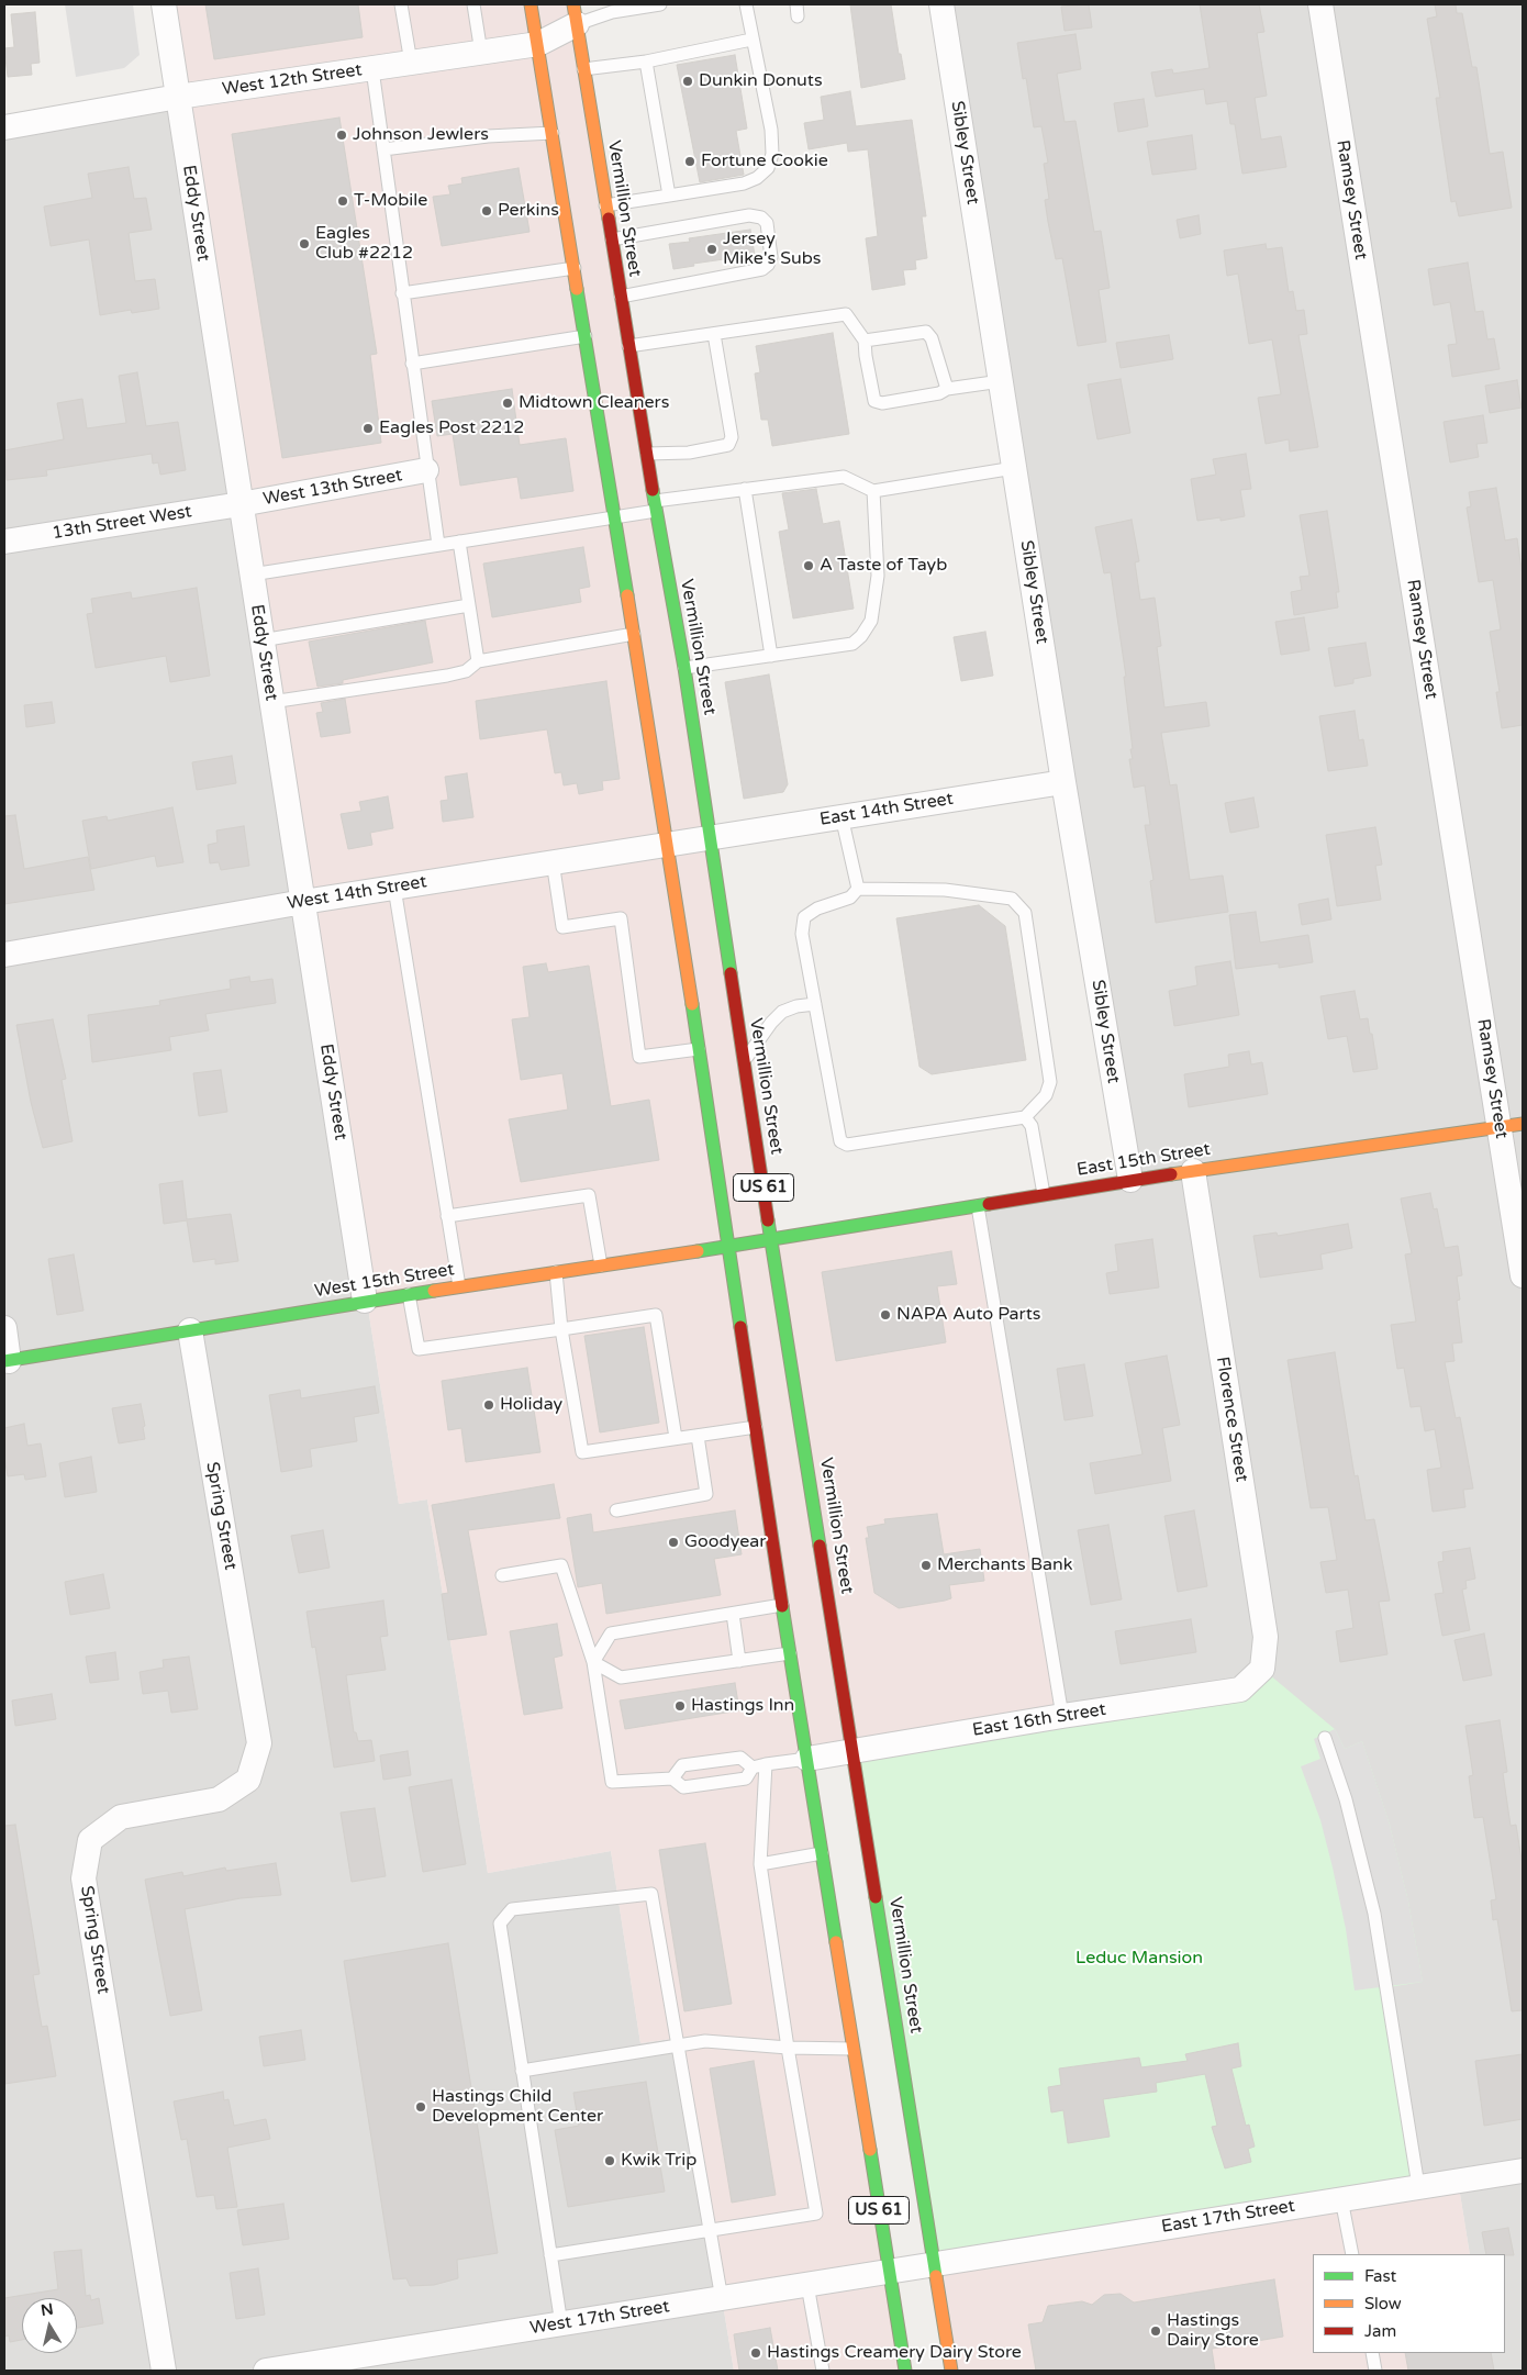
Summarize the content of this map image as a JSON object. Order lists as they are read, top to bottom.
{
  "streets": {
    "main road": [
      "Vermillion Street",
      "East 15th Street",
      "US 61",
      "West 15th Street"
    ],
    "street": [
      "West 12th Street",
      "Sibley Street",
      "Ramsey Street",
      "Eddy Street",
      "West 13th Street",
      "13th Street West",
      "East 14th Street",
      "West 14th Street",
      "Florence Street",
      "Spring Street",
      "East 16th Street",
      "East 17th Street",
      "West 17th Street"
    ]
  },
  "crossings": [
    ["West 12th Street", "Vermillion Street"],
    ["West 12th Street", "Eddy Street"],
    ["West 12th Street", "US 61"],
    ["Sibley Street", "East 14th Street"],
    ["Sibley Street", "East 15th Street"],
    ["Ramsey Street", "East 15th Street"],
    ["Vermillion Street", "East 14th Street"],
    ["Vermillion Street", "West 14th Street"],
    ["Vermillion Street", "East 15th Street"],
    ["Vermillion Street", "West 15th Street"],
    ["Vermillion Street", "East 16th Street"],
    ["Vermillion Street", "East 17th Street"],
    ["Vermillion Street", "West 17th Street"],
    ["Eddy Street", "West 13th Street"],
    ["Eddy Street", "13th Street West"],
    ["Eddy Street", "West 14th Street"],
    ["Eddy Street", "West 15th Street"],
    ["West 13th Street", "13th Street West"],
    ["East 14th Street", "West 14th Street"],
    ["West 14th Street", "US 61"],
    ["East 15th Street", "West 15th Street"],
    ["East 15th Street", "Florence Street"],
    ["US 61", "West 15th Street"],
    ["US 61", "East 16th Street"],
    ["US 61", "West 17th Street"],
    ["West 15th Street", "Spring Street"],
    ["Florence Street", "East 16th Street"],
    ["East 17th Street", "West 17th Street"]
  ],
  "parks": ["Leduc Mansion"],
  "places": [
    "Dunkin Donuts",
    "Johnson Jewlers",
    "Fortune Cookie",
    "T-Mobile",
    "Perkins",
    "Eagles Club #2212",
    "Jersey Mike's Subs",
    "Midtown Cleaners",
    "Eagles Post 2212",
    "A Taste of Tayb",
    "NAPA Auto Parts",
    "Holiday",
    "Goodyear",
    "Merchants Bank",
    "Hastings Inn",
    "Hastings Child Development Center",
    "Kwik Trip",
    "Hastings Dairy Store",
    "Hastings Creamery Dairy Store"
  ],
  "legend": ["Fast", "Slow", "Jam"],
  "north": "top"
}
